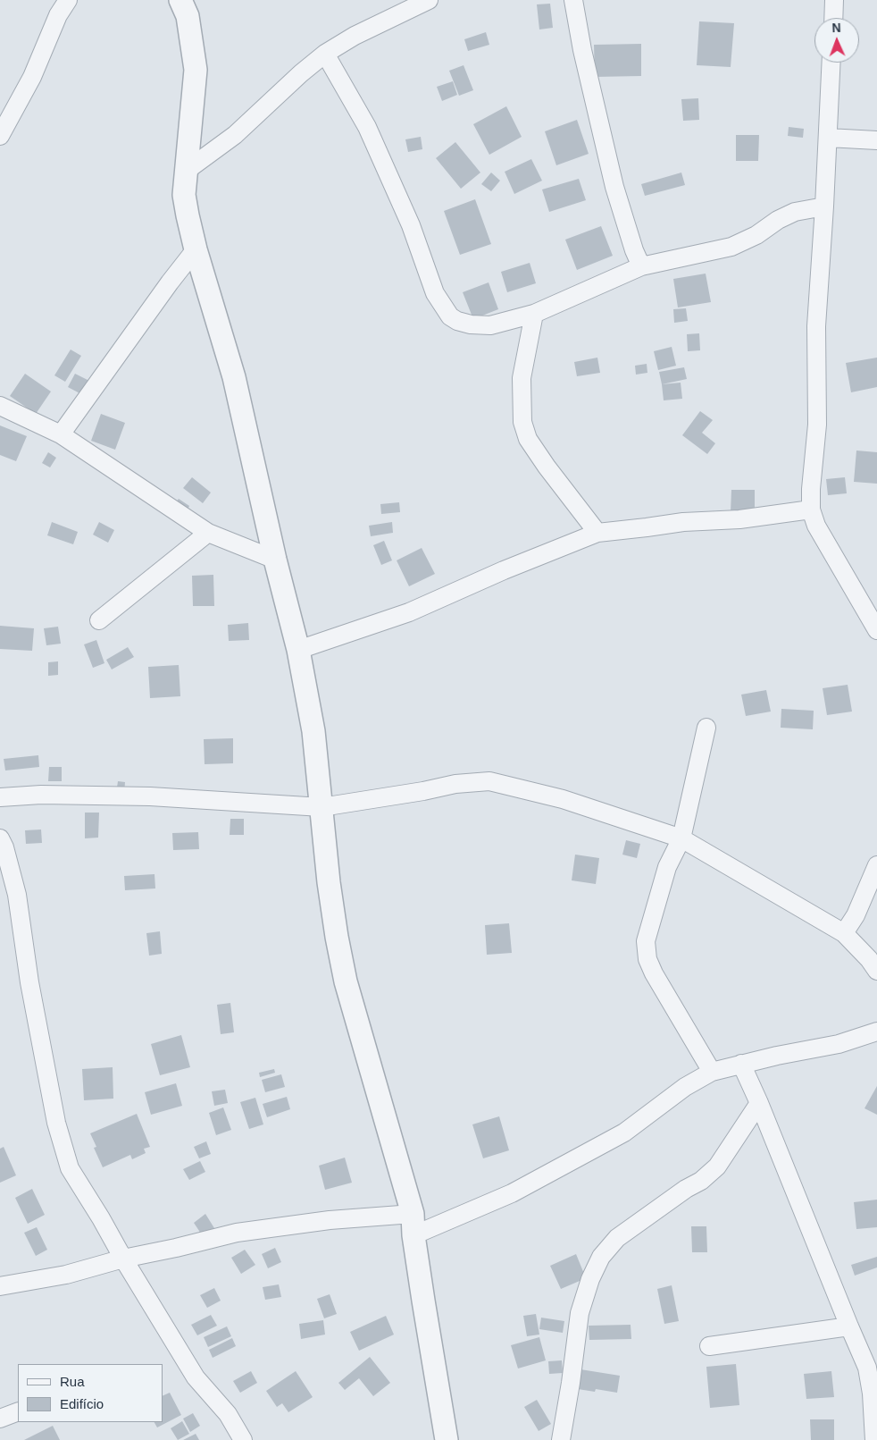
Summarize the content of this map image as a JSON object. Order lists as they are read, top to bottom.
{
  "legend": ["Rua", "Edifício"],
  "north": "top"
}
